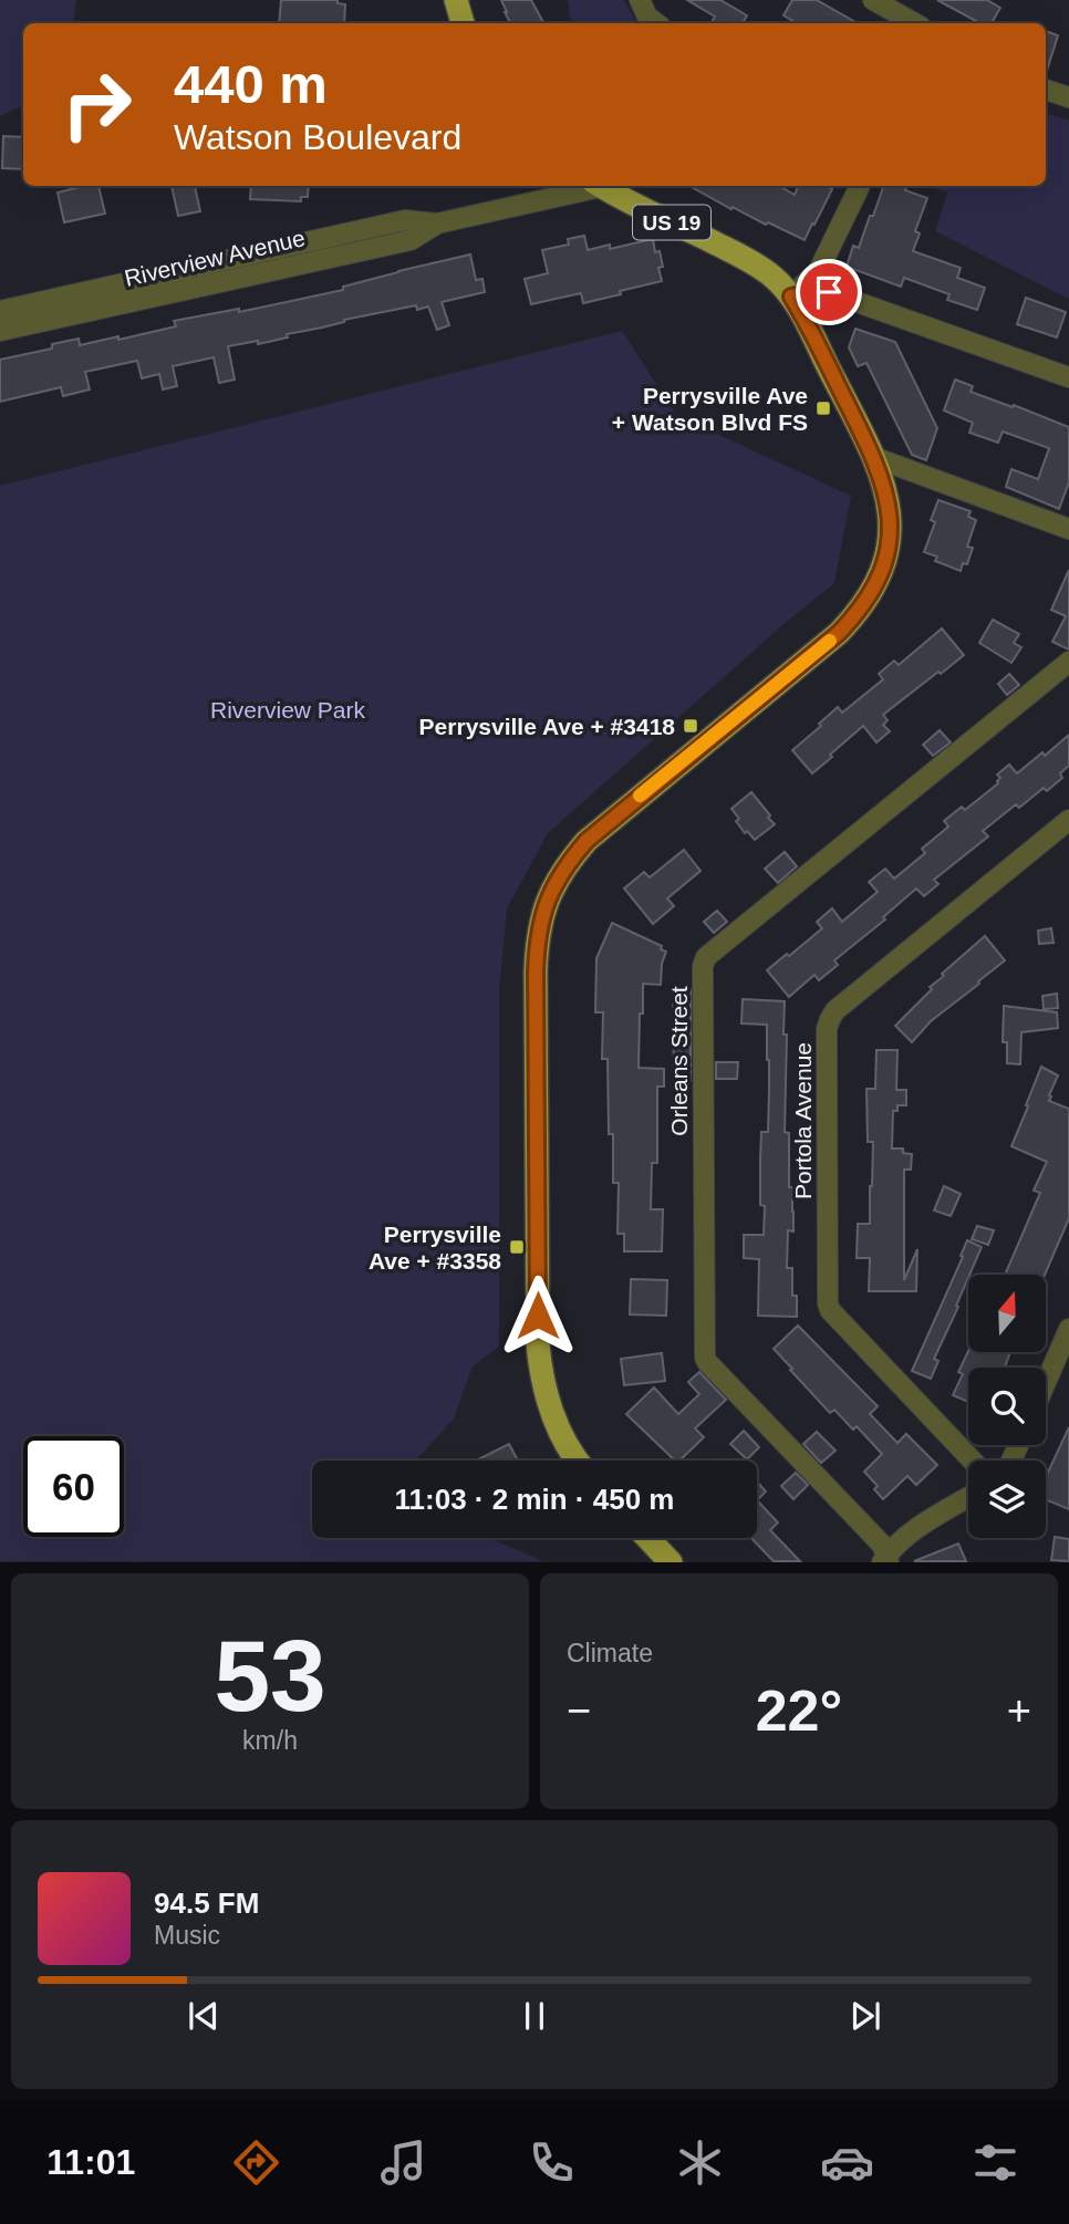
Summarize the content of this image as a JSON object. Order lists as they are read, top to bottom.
{
  "streets": {
    "main road": ["US 19"],
    "street": ["Riverview Avenue", "Orleans Street", "Portola Avenue"]
  },
  "parks": ["Riverview Park"],
  "places": {
    "transit": ["Perrysville Ave + Watson Blvd FS", "Perrysville Ave + #3418", "Perrysville Ave + #3358"]
  },
  "north": "top",
  "page": {
    "turn": ["440 m", "Watson Boulevard"],
    "limit": "60",
    "trip": "11:03 · 2 min · 450 m",
    "tile": [
      ["53", "km/h"],
      "Climate"
    ],
    "heat": ["−", "22°", "+"],
    "song": ["94.5 FM", "Music"],
    "tabs": "11:01"
  }
}
